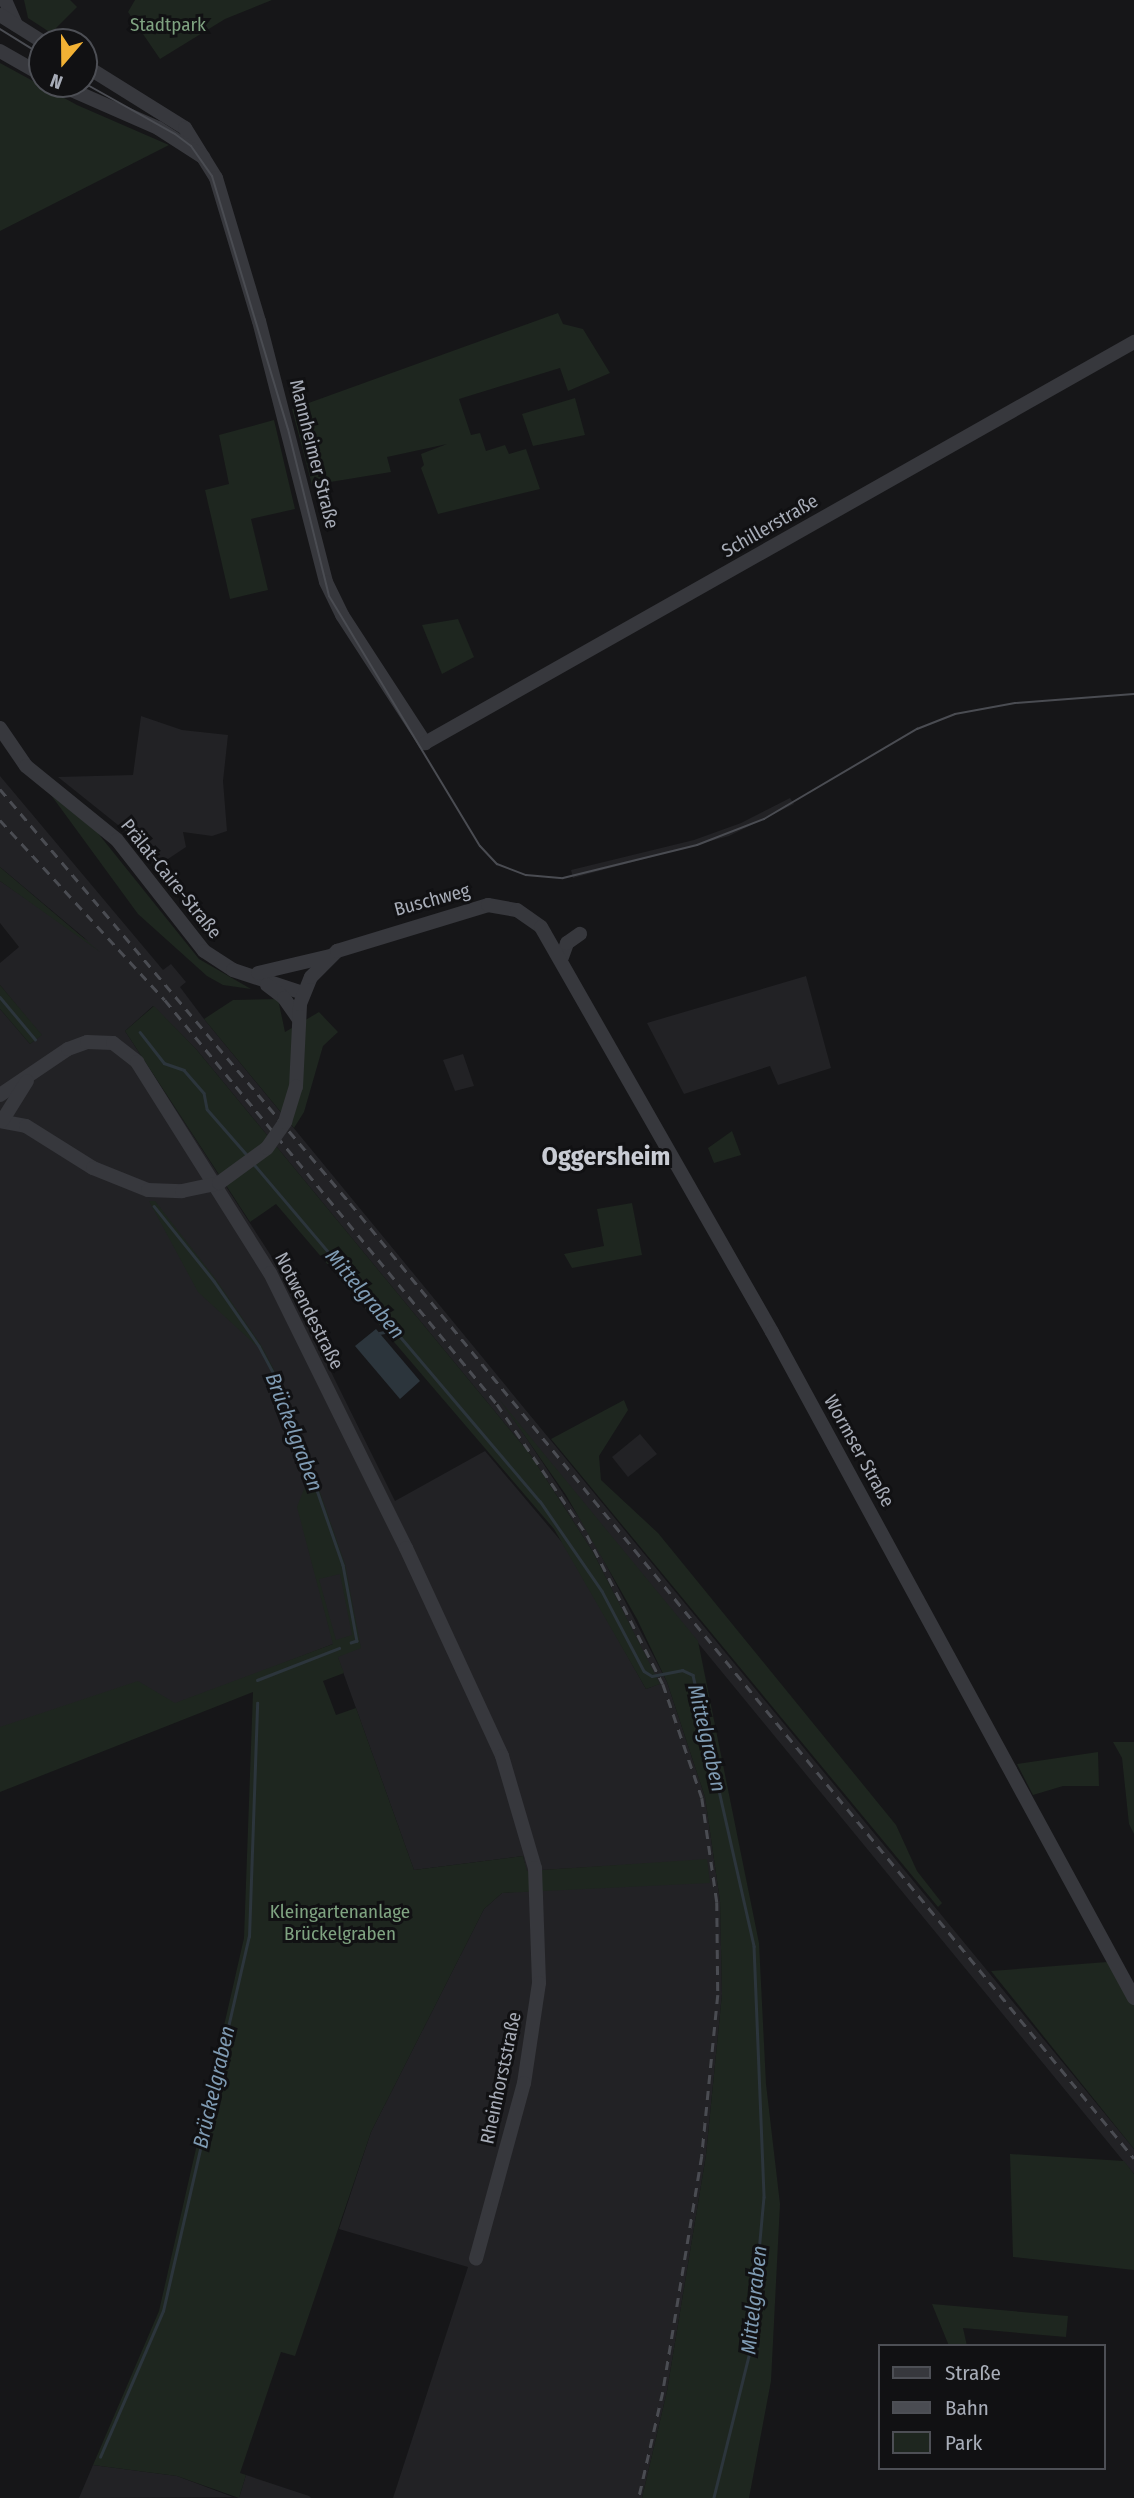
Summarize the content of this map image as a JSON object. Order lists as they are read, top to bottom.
{
  "streets": {
    "street": [
      "Mannheimer Straße",
      "Schillerstraße",
      "Prälat-Caire-Straße",
      "Buschweg",
      "Notwendestraße",
      "Wormser Straße",
      "Rheinhorststraße"
    ]
  },
  "crossings": [
    ["Mannheimer Straße", "Schillerstraße"],
    ["Buschweg", "Wormser Straße"],
    ["Notwendestraße", "Rheinhorststraße"]
  ],
  "districts": ["Oggersheim"],
  "water": ["Mittelgraben", "Brückelgraben"],
  "parks": ["Stadtpark", "Kleingartenanlage Brückelgraben"],
  "legend": ["Straße", "Bahn", "Park"],
  "north": "bottom"
}
